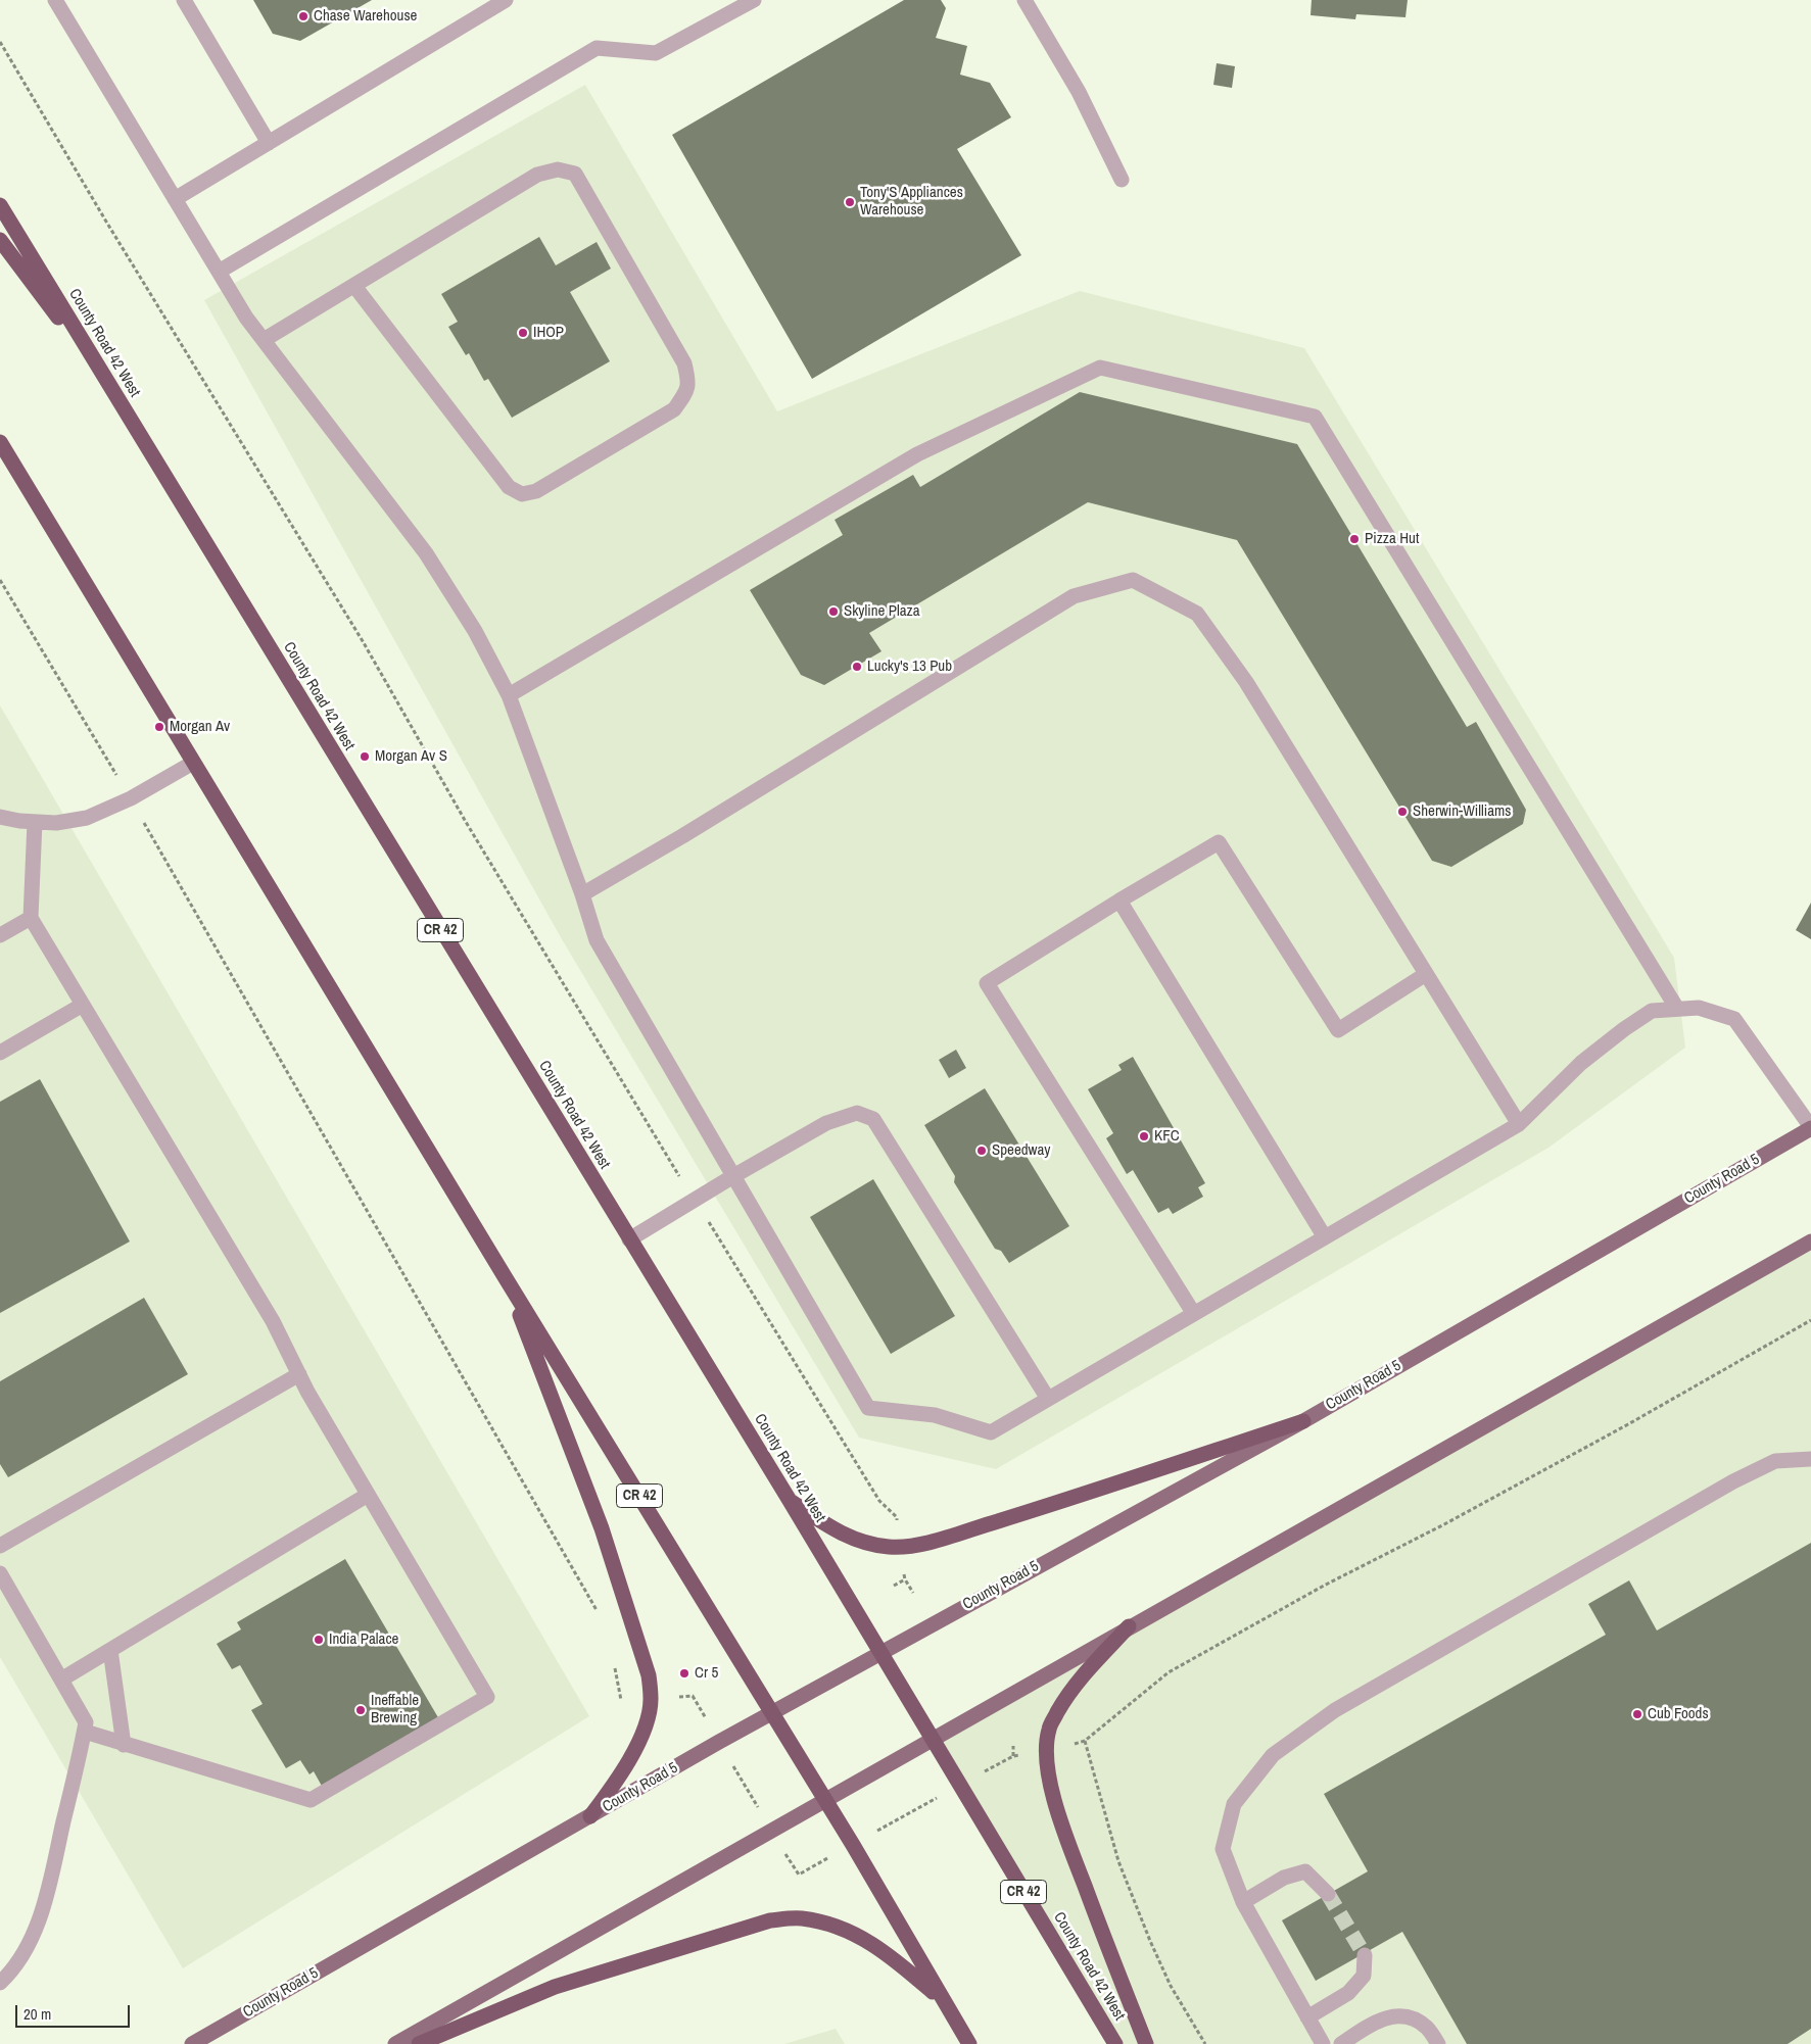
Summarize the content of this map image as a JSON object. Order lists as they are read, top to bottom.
{
  "streets": {
    "highway": ["County Road 42 West", "CR 42"],
    "main road": ["County Road 5"]
  },
  "crossings": [
    ["County Road 42 West", "County Road 5"],
    ["CR 42", "County Road 5"]
  ],
  "places": [
    "Chase Warehouse",
    "Tony'S Appliances Warehouse",
    "IHOP",
    "Pizza Hut",
    "Skyline Plaza",
    "Lucky's 13 Pub",
    "Morgan Av",
    "Morgan Av S",
    "Sherwin-Williams",
    "KFC",
    "Speedway",
    "India Palace",
    "Cr 5",
    "Ineffable Brewing",
    "Cub Foods"
  ],
  "scale_bar": "20 m"
}
